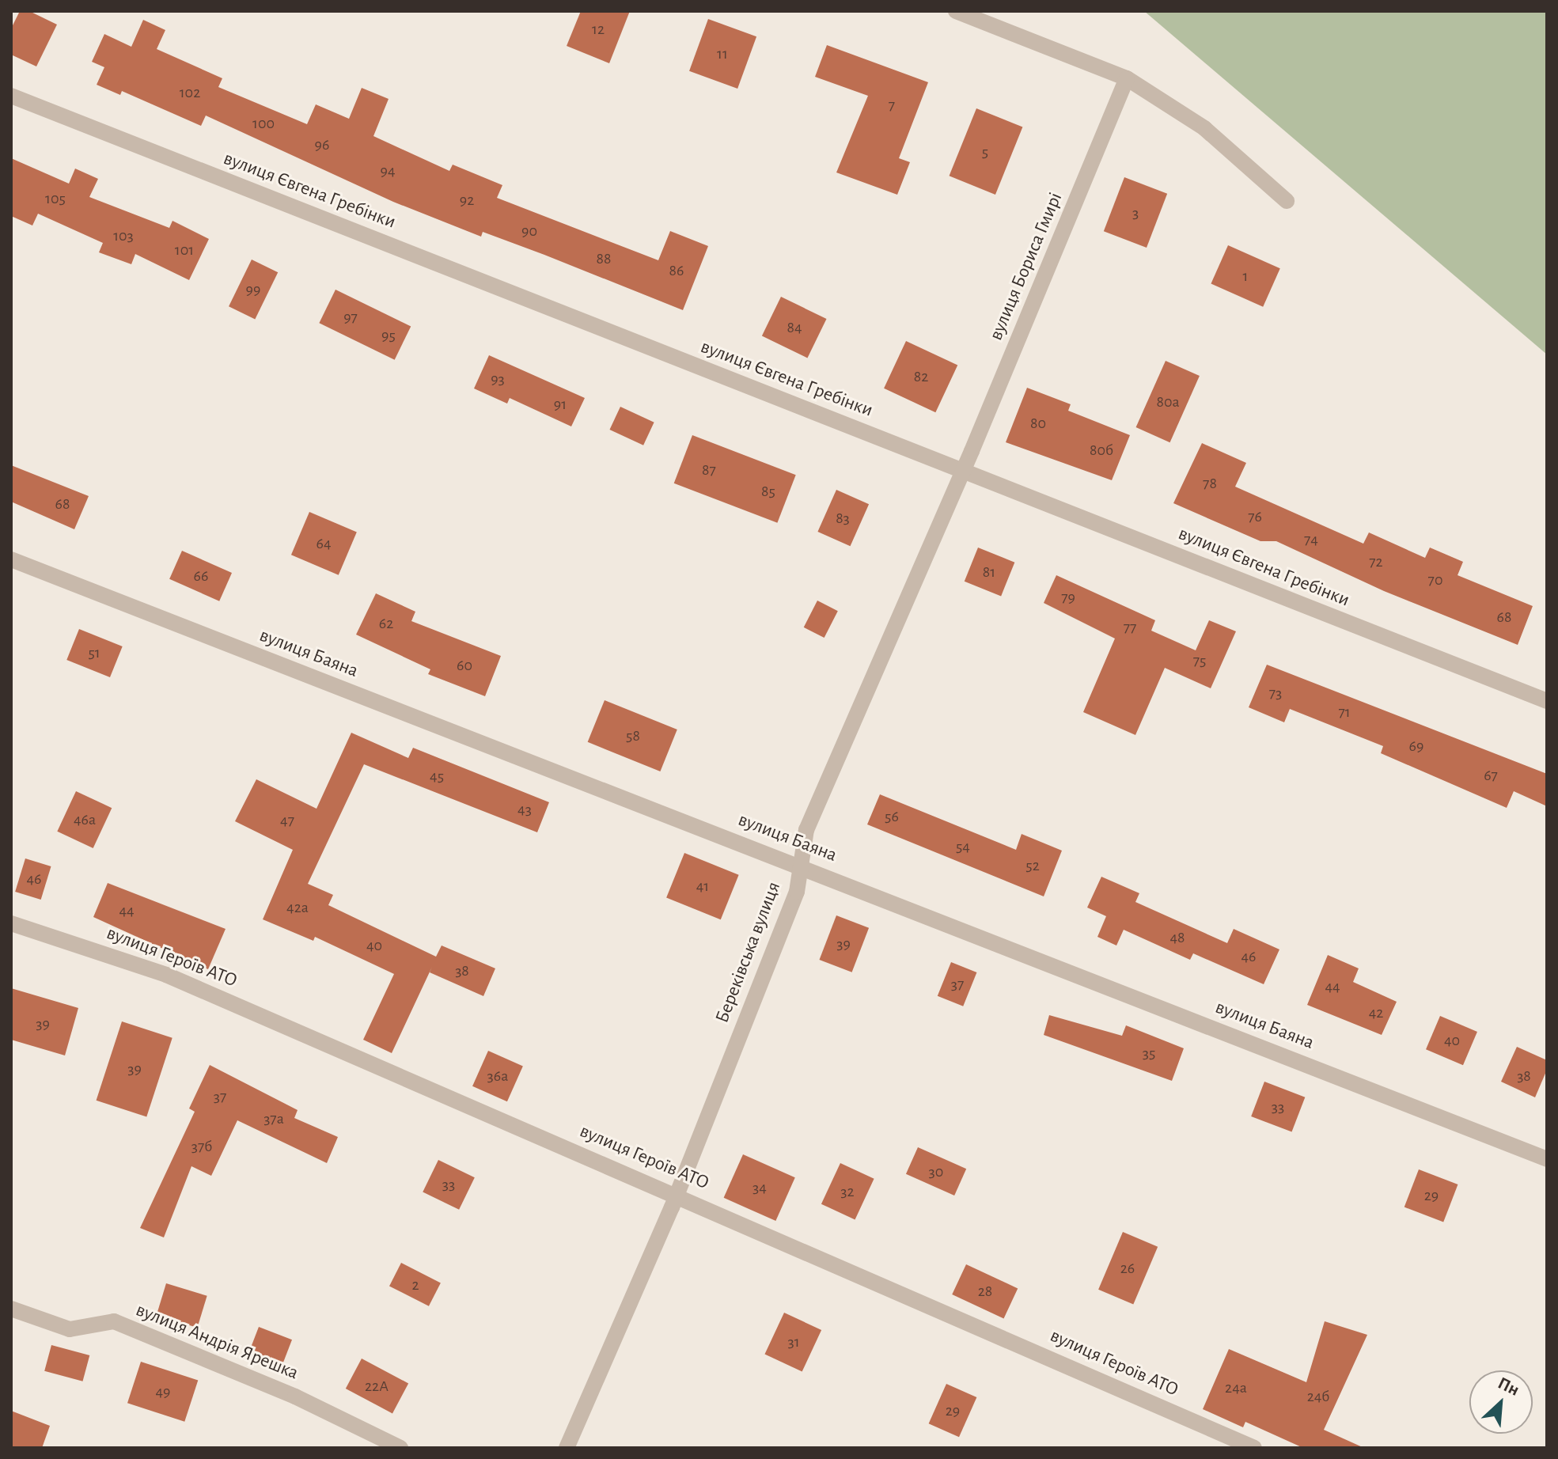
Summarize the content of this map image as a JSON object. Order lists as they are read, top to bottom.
{
  "streets": {
    "street": [
      "вулиця Євгена Гребінки",
      "вулиця Бориса Гмирі",
      "вулиця Баяна",
      "Береківська вулиця",
      "вулиця Героїв АТО",
      "вулиця Андрія Ярешка"
    ]
  },
  "crossings": [
    ["вулиця Євгена Гребінки", "вулиця Бориса Гмирі"],
    ["вулиця Євгена Гребінки", "Береківська вулиця"],
    ["вулиця Бориса Гмирі", "Береківська вулиця"],
    ["вулиця Баяна", "Береківська вулиця"],
    ["Береківська вулиця", "вулиця Героїв АТО"]
  ],
  "house_numbers": [
    "12",
    "11",
    "102",
    "7",
    "100",
    "96",
    "5",
    "94",
    "105",
    "92",
    "3",
    "90",
    "103",
    "101",
    "88",
    "86",
    "1",
    "99",
    "97",
    "84",
    "95",
    "82",
    "93",
    "80а",
    "91",
    "80",
    "80б",
    "87",
    "78",
    "85",
    "68",
    "76",
    "83",
    "74",
    "64",
    "72",
    "81",
    "66",
    "70",
    "79",
    "68",
    "62",
    "77",
    "51",
    "75",
    "60",
    "73",
    "71",
    "58",
    "69",
    "67",
    "45",
    "43",
    "56",
    "46а",
    "47",
    "54",
    "52",
    "46",
    "41",
    "42а",
    "44",
    "48",
    "39",
    "40",
    "46",
    "38",
    "37",
    "44",
    "42",
    "39",
    "40",
    "35",
    "39",
    "36а",
    "38",
    "37",
    "33",
    "37а",
    "37б",
    "30",
    "33",
    "34",
    "32",
    "29",
    "26",
    "2",
    "28",
    "31",
    "22А",
    "24а",
    "49",
    "24б",
    "29"
  ],
  "north": "top right"
}
